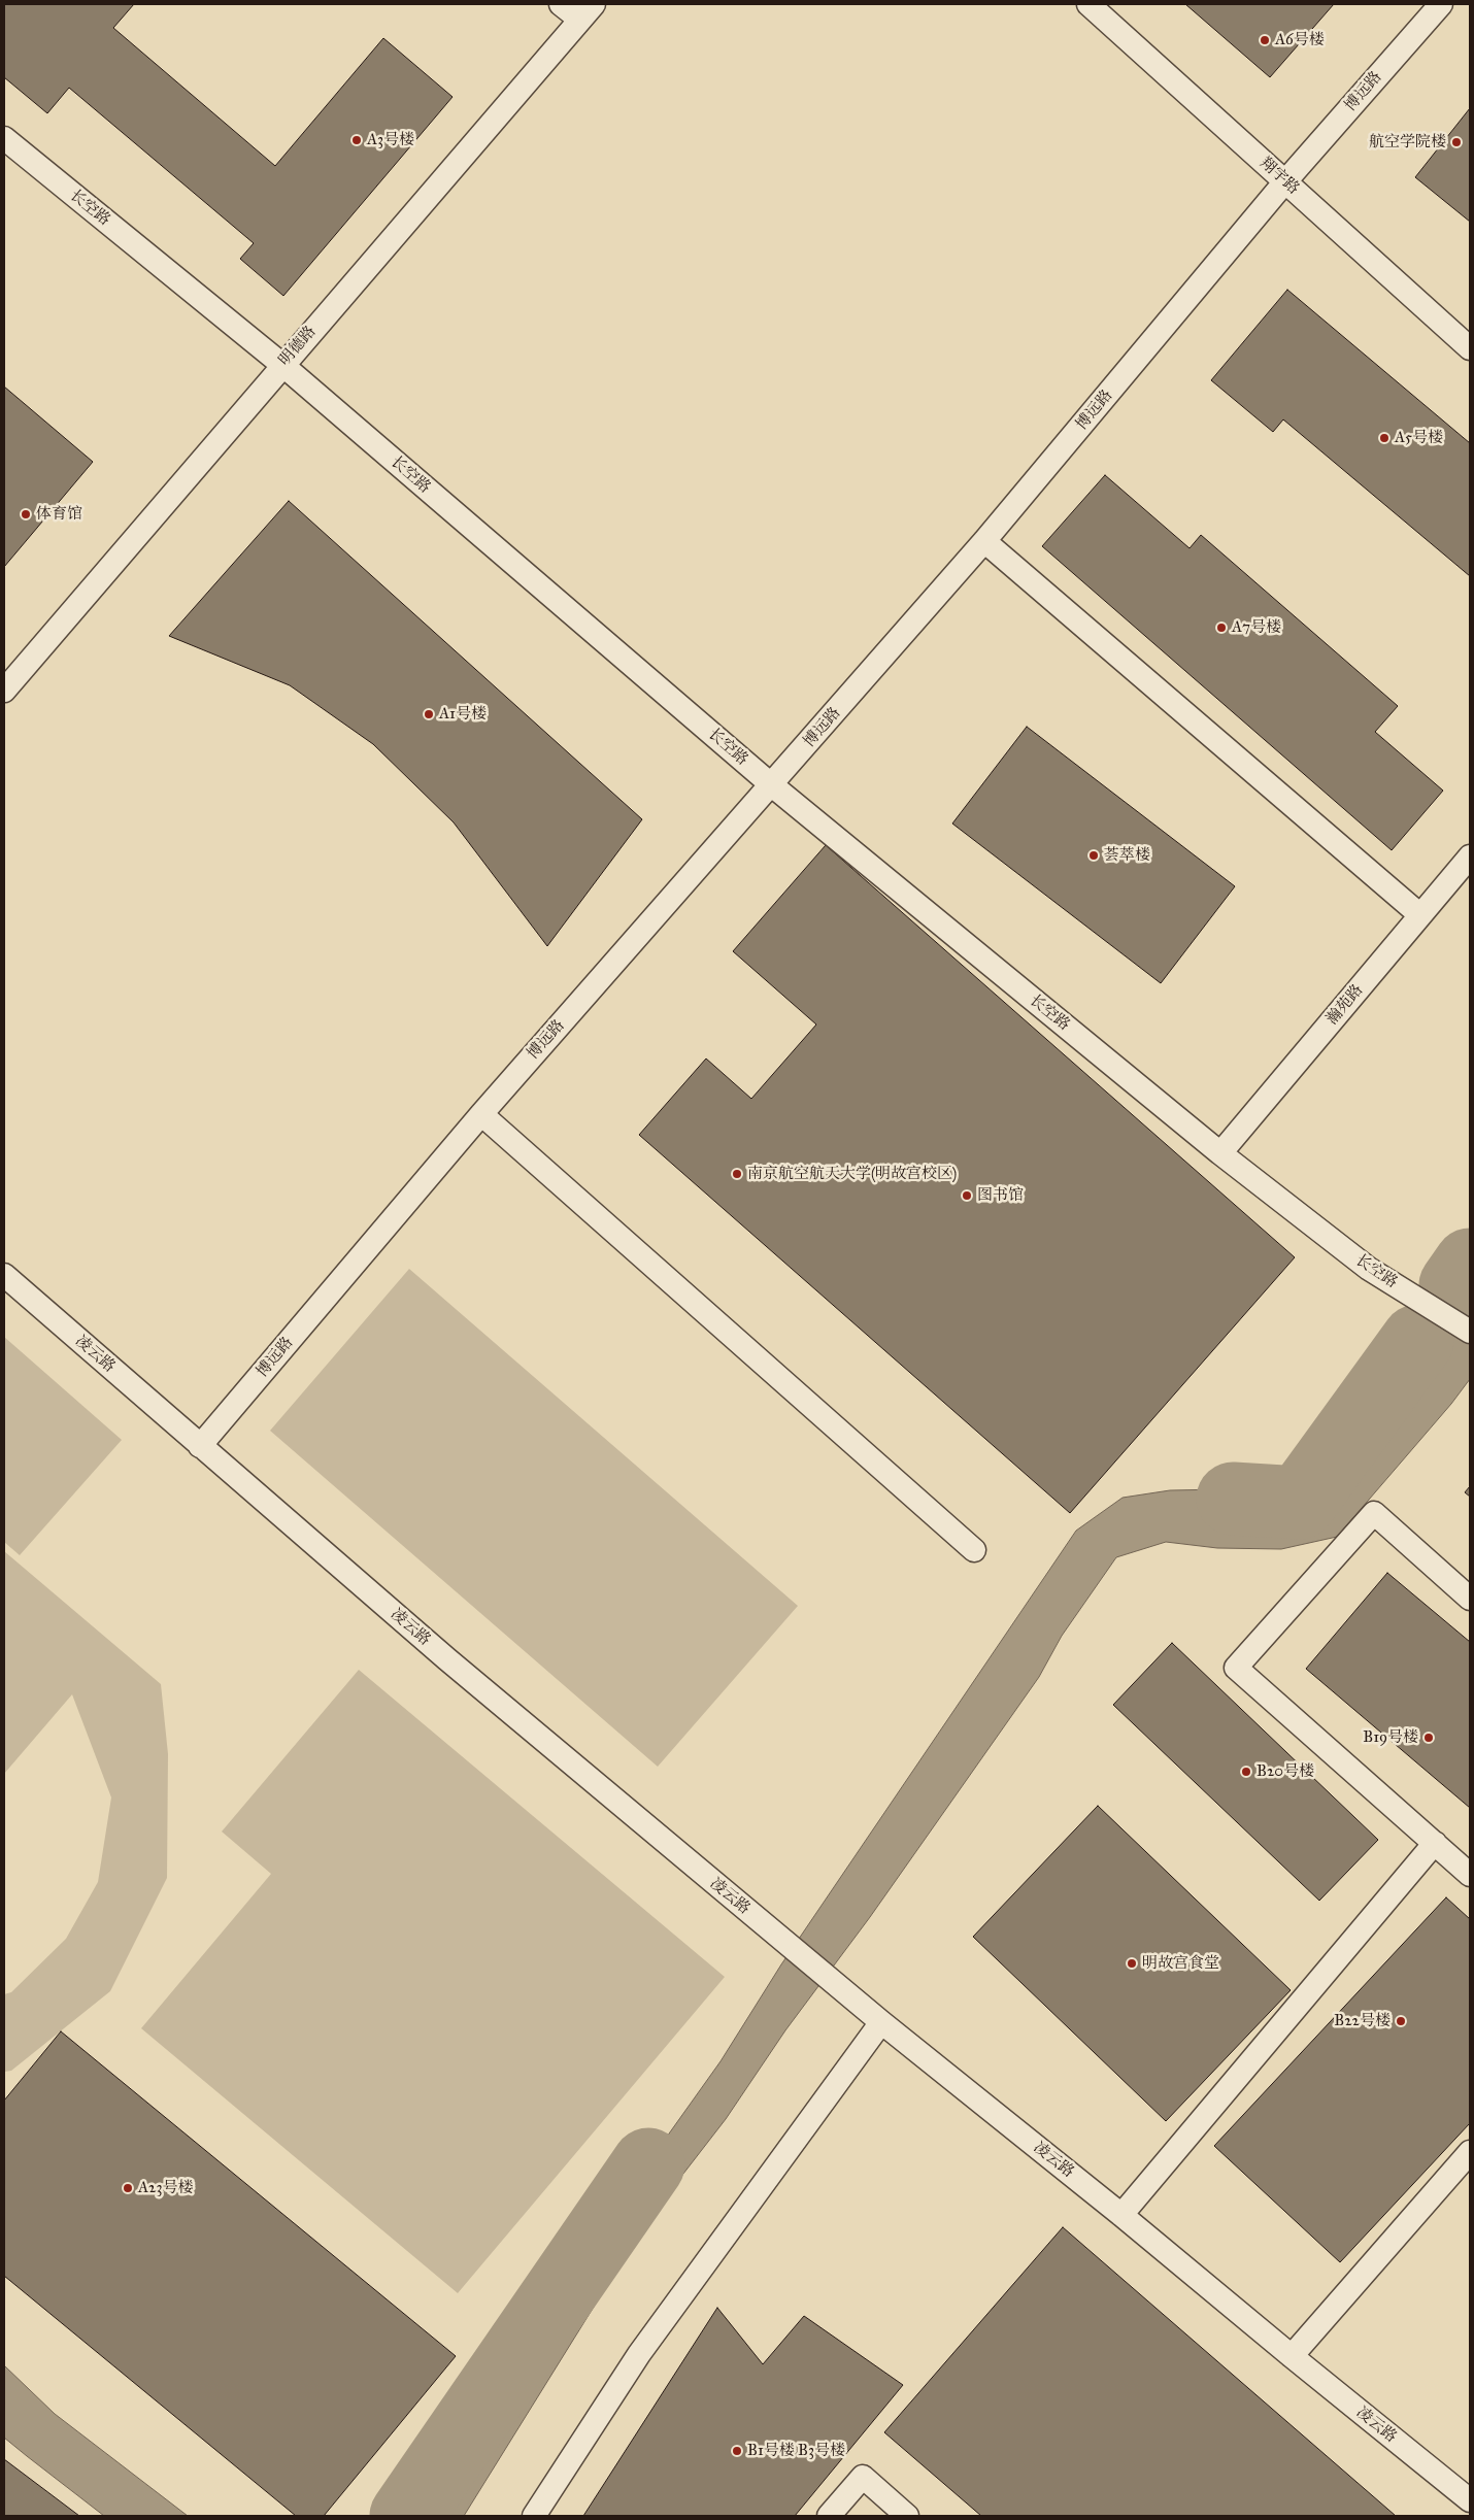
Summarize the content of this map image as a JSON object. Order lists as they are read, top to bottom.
{
  "streets": {
    "lane": [
      "博远路",
      "翔宇路",
      "长空路",
      "明德路",
      "瀚苑路",
      "凌云路"
    ]
  },
  "crossings": [
    ["博远路", "翔宇路"],
    ["博远路", "长空路"],
    ["博远路", "凌云路"],
    ["长空路", "明德路"],
    ["长空路", "瀚苑路"]
  ],
  "places": [
    "A6号楼",
    "A3号楼",
    "航空学院楼",
    "A5号楼",
    "体育馆",
    "A7号楼",
    "A1号楼",
    "荟萃楼",
    "南京航空航天大学(明故宫校区)",
    "图书馆",
    "B19号楼",
    "B20号楼",
    "明故宫食堂",
    "B22号楼",
    "A23号楼",
    "B1号楼 B3号楼"
  ]
}
